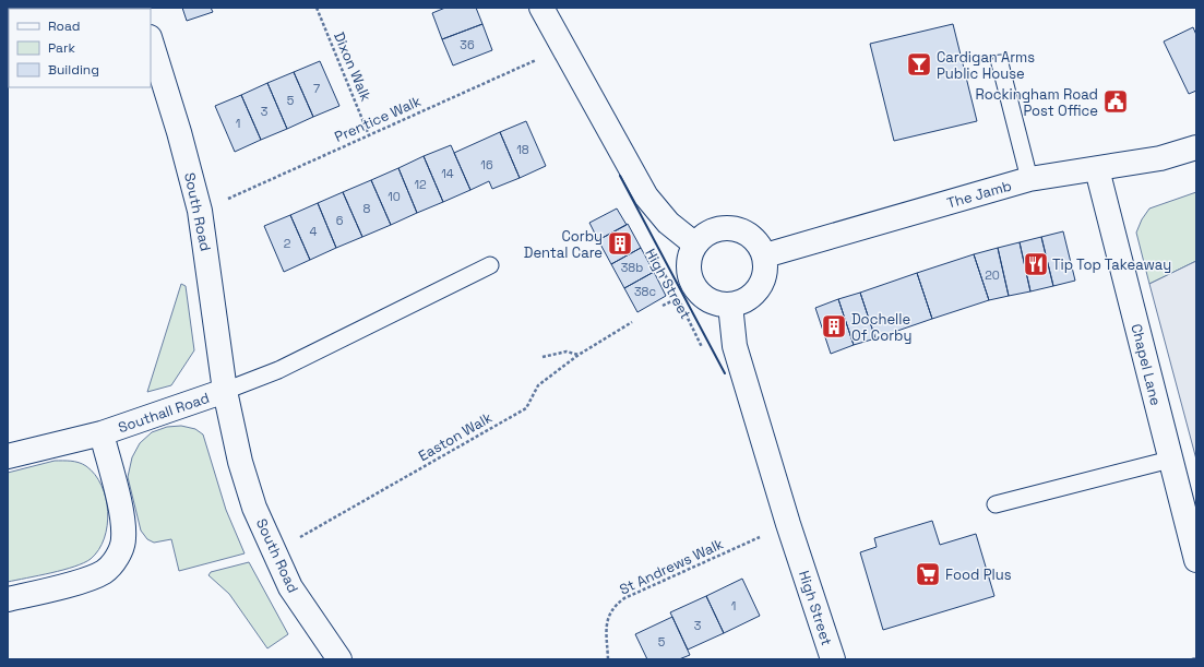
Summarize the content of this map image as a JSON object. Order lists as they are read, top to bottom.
{
  "streets": {
    "street": [
      "The Jamb",
      "South Road",
      "High Street",
      "Chapel Lane",
      "Southall Road"
    ],
    "path": [
      "Dixon Walk",
      "Prentice Walk",
      "Easton Walk",
      "St Andrews Walk"
    ]
  },
  "crossings": [
    ["Dixon Walk", "Prentice Walk"],
    ["Prentice Walk", "South Road"],
    ["The Jamb", "High Street"],
    ["The Jamb", "Chapel Lane"],
    ["South Road", "Southall Road"],
    ["South Road", "Easton Walk"],
    ["High Street", "St Andrews Walk"]
  ],
  "places": {
    "bar": ["Cardigan Arms Public House"],
    "public building": ["Rockingham Road Post Office"],
    "building": ["Corby Dental Care", "Dochelle Of Corby"],
    "restaurant": ["Tip Top Takeaway"],
    "supermarket": ["Food Plus"]
  },
  "house_numbers": [
    "36",
    "7",
    "5",
    "3",
    "1",
    "18",
    "16",
    "14",
    "12",
    "10",
    "8",
    "6",
    "4",
    "2",
    "38b",
    "20",
    "38c",
    "1",
    "3",
    "5"
  ],
  "legend": ["Road", "Park", "Building"]
}
